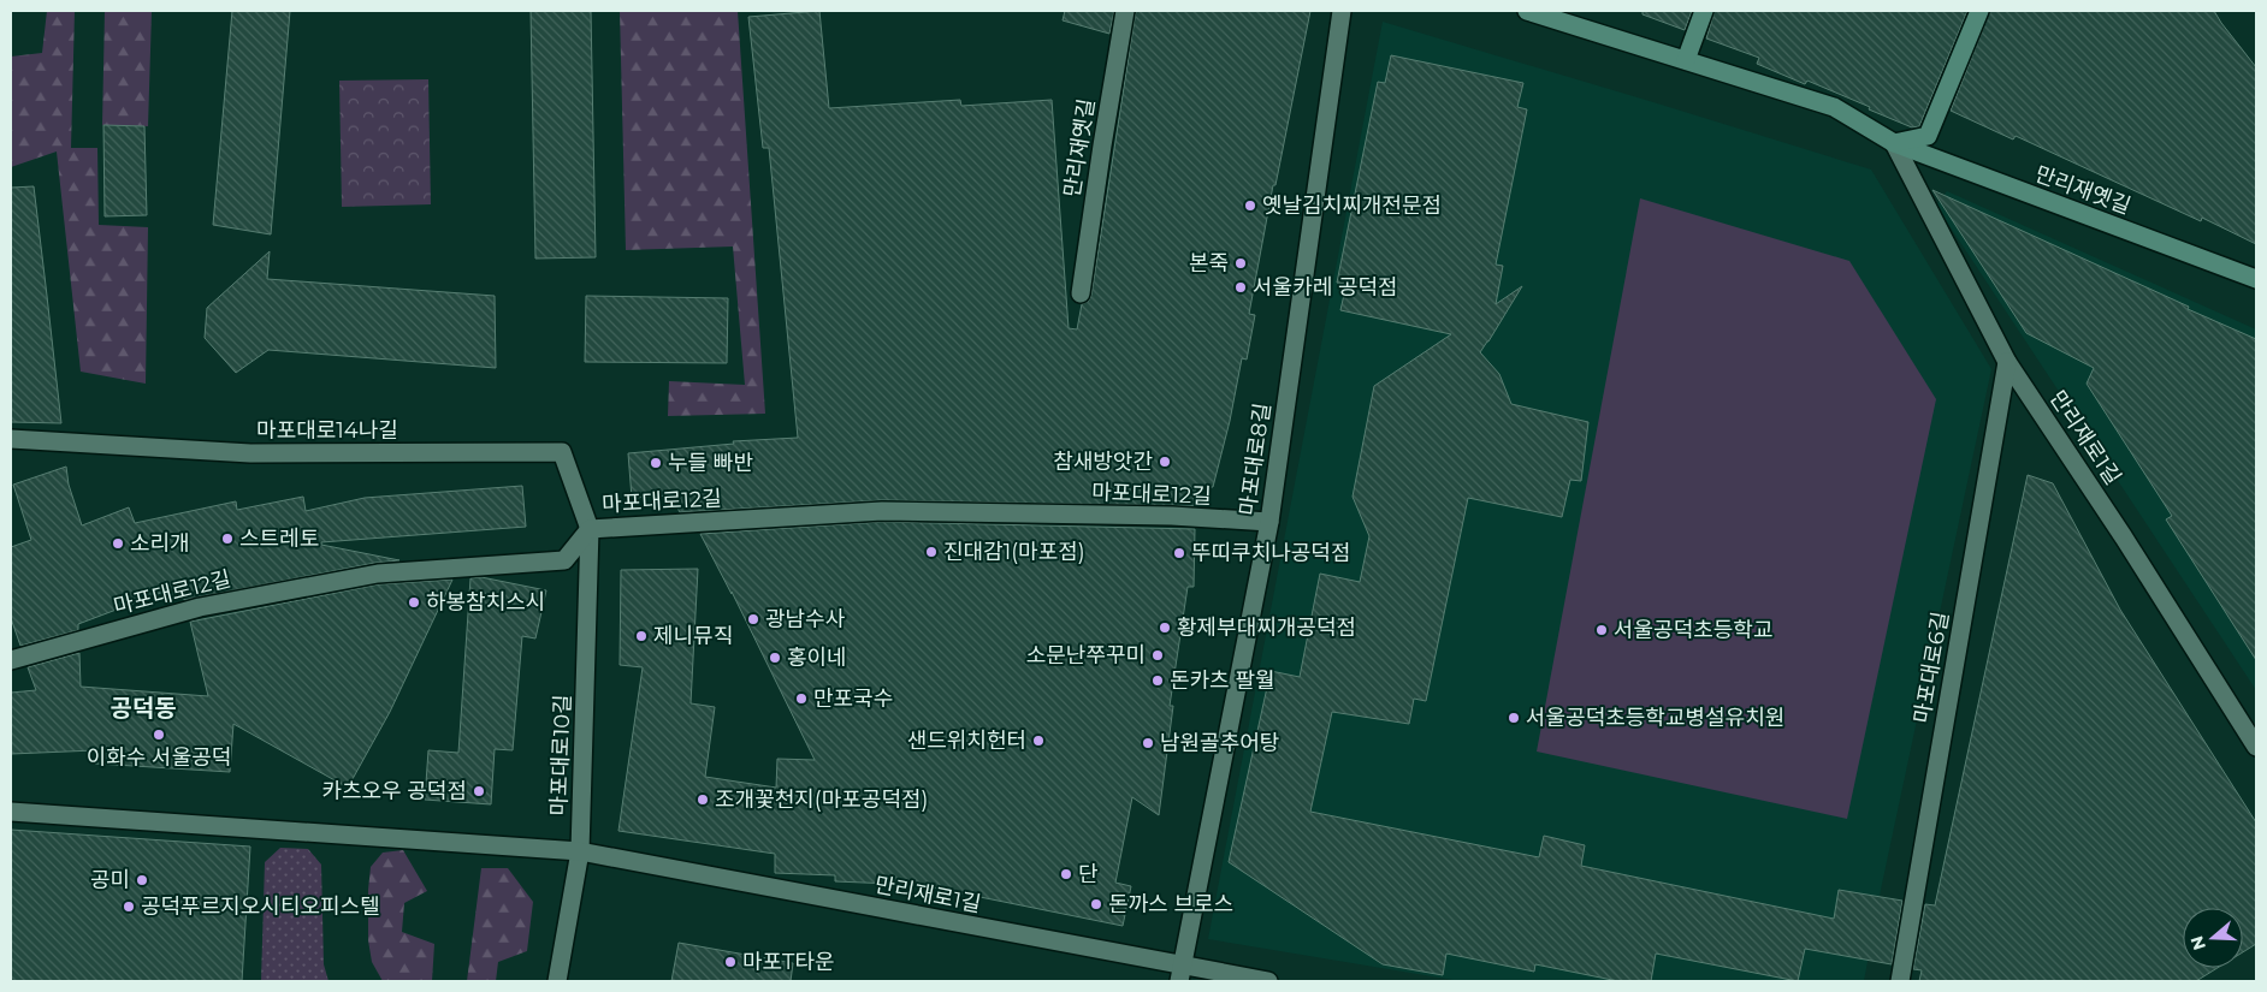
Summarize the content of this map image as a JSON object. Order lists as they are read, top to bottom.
{
  "streets": {
    "street": [
      "만리재옛길",
      "마포대로14나길",
      "만리재로1길",
      "마포대로8길",
      "마포대로12길",
      "마포대로6길",
      "마포대로10길"
    ]
  },
  "crossings": [
    ["만리재옛길", "만리재로1길"],
    ["마포대로14나길", "마포대로12길"],
    ["마포대로14나길", "마포대로10길"],
    ["만리재로1길", "마포대로8길"],
    ["만리재로1길", "마포대로6길"],
    ["만리재로1길", "마포대로10길"],
    ["마포대로8길", "마포대로12길"],
    ["마포대로12길", "마포대로10길"]
  ],
  "districts": ["공덕동"],
  "places": [
    "옛날김치찌개전문점",
    "본죽",
    "서울카레 공덕점",
    "참새방앗간",
    "누들 빠반",
    "스트레토",
    "소리개",
    "진대감1(마포점)",
    "뚜띠쿠치나공덕점",
    "하봉참치스시",
    "광남수사",
    "황제부대찌개공덕점",
    "서울공덕초등학교",
    "제니뮤직",
    "소문난쭈꾸미",
    "홍이네",
    "돈카츠 팔월",
    "만포국수",
    "서울공덕초등학교병설유치원",
    "이화수 서울공덕",
    "샌드위치헌터",
    "남원골추어탕",
    "카츠오우 공덕점",
    "조개꽃천지(마포공덕점)",
    "단",
    "공미",
    "돈까스 브로스",
    "공덕푸르지오시티오피스텔",
    "마포T타운"
  ],
  "north": "left"
}
